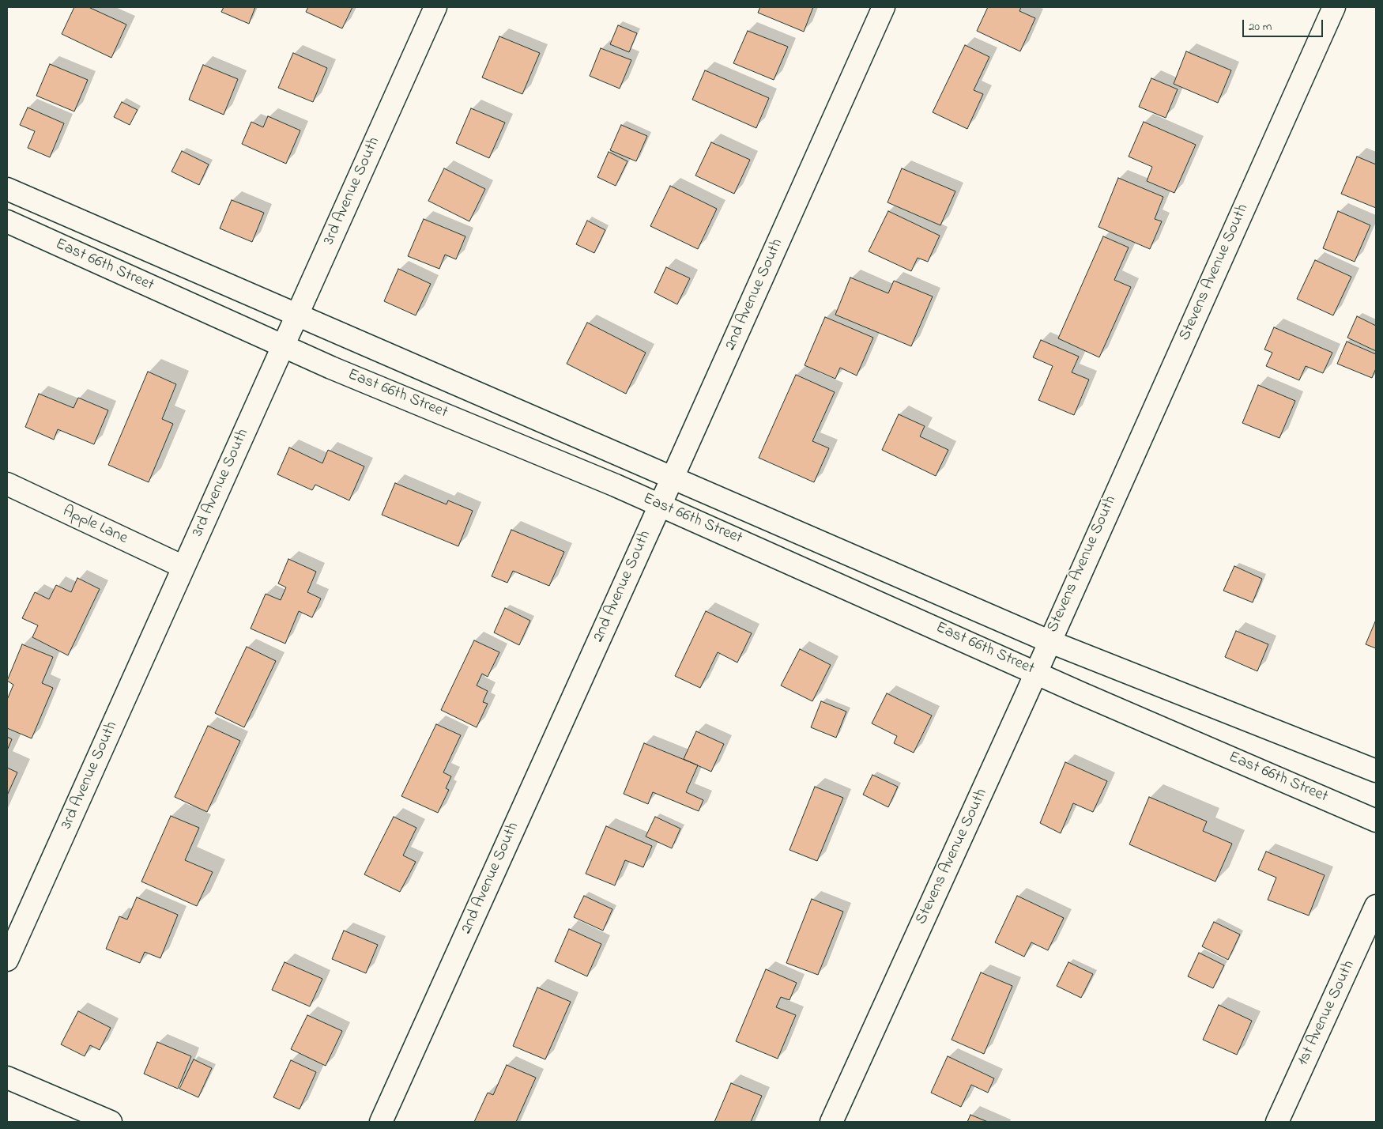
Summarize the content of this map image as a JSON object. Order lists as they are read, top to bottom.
{
  "streets": {
    "street": [
      "3rd Avenue South",
      "East 66th Street",
      "Stevens Avenue South",
      "2nd Avenue South",
      "Apple Lane",
      "1st Avenue South"
    ]
  },
  "crossings": [
    ["3rd Avenue South", "East 66th Street"],
    ["3rd Avenue South", "Apple Lane"],
    ["East 66th Street", "Stevens Avenue South"],
    ["East 66th Street", "2nd Avenue South"]
  ],
  "scale_bar": "20 m"
}
